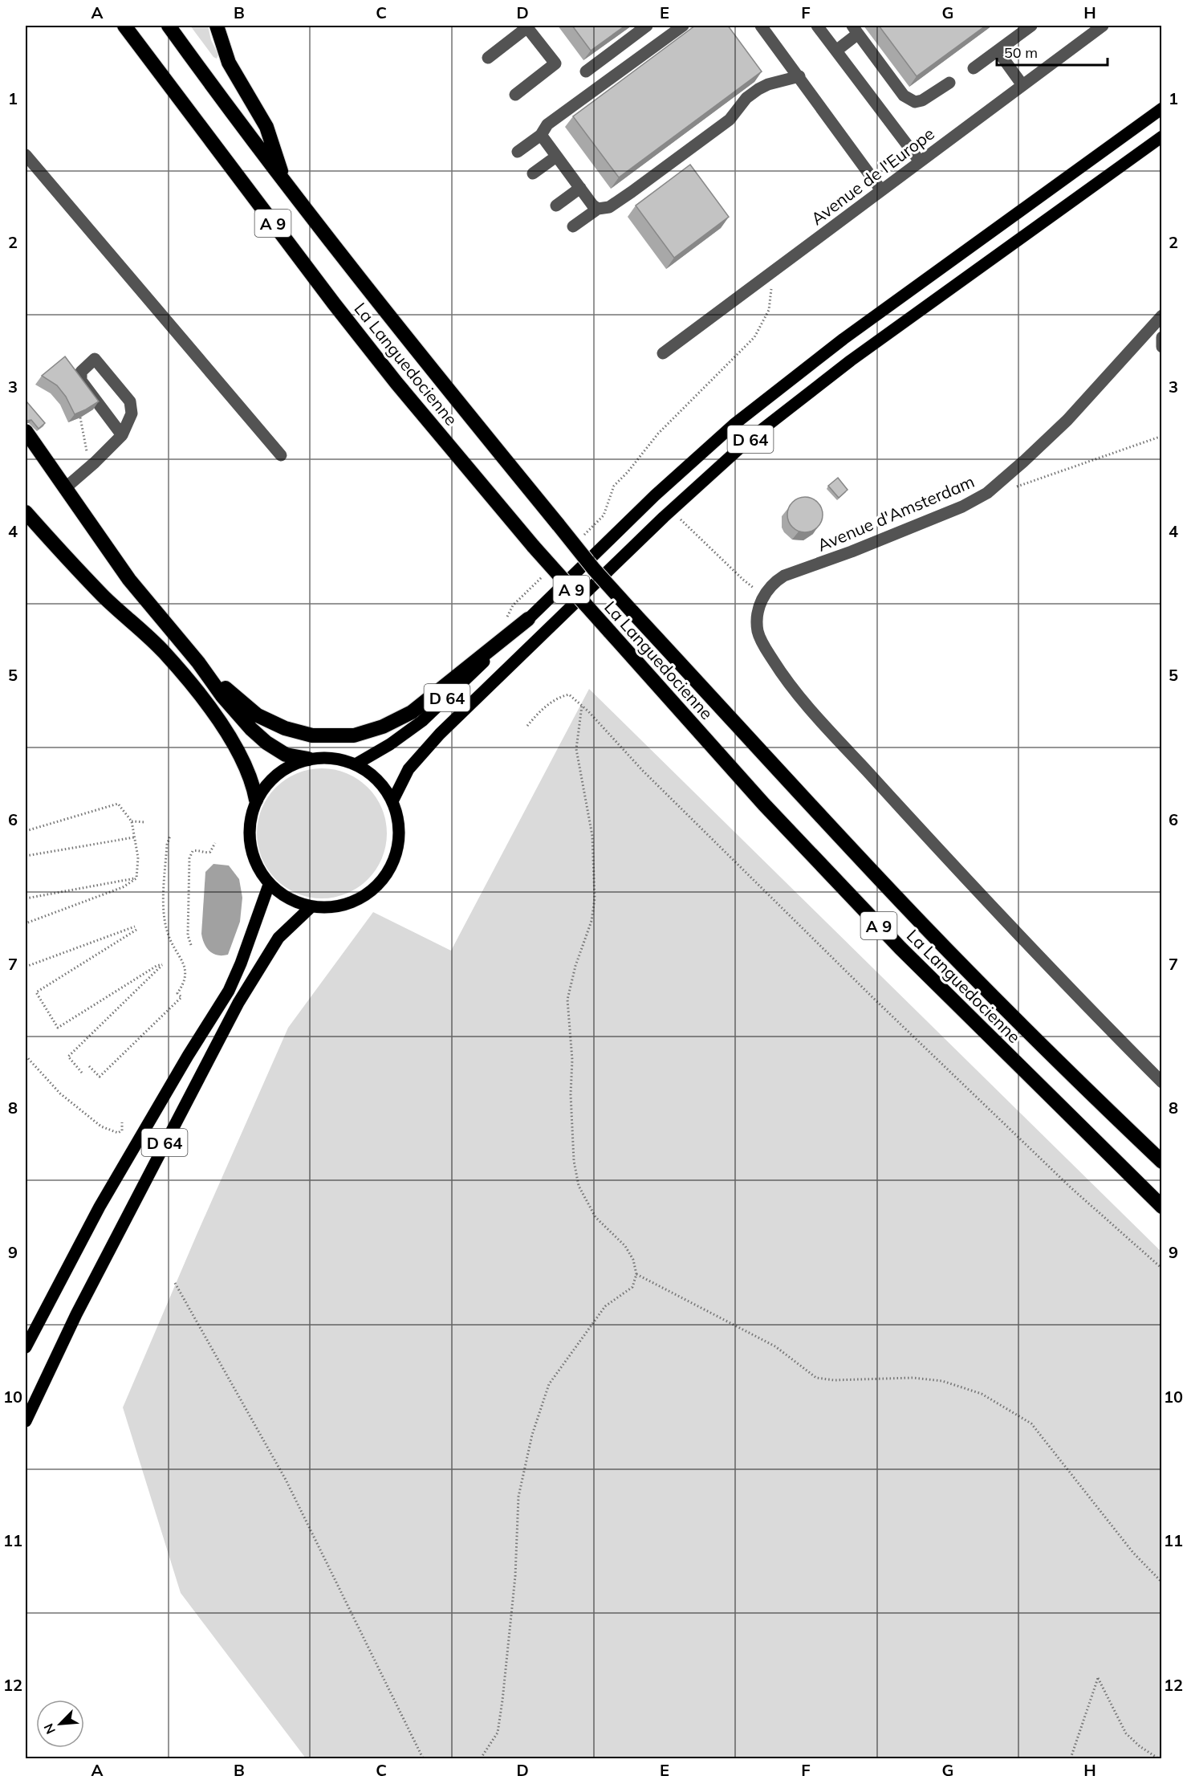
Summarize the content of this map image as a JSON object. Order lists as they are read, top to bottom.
{
  "streets": {
    "highway": ["A 9", "La Languedocienne"],
    "main road": ["D 64"],
    "street": ["Avenue de l'Europe", "Avenue d'Amsterdam"]
  },
  "scale_bar": "50 m",
  "north": "bottom left",
  "grid": {
    "columns": [
      "A",
      "B",
      "C",
      "D",
      "E",
      "F",
      "G",
      "H"
    ],
    "rows": [
      "1",
      "2",
      "3",
      "4",
      "5",
      "6",
      "7",
      "8",
      "9",
      "10",
      "11",
      "12"
    ]
  }
}
